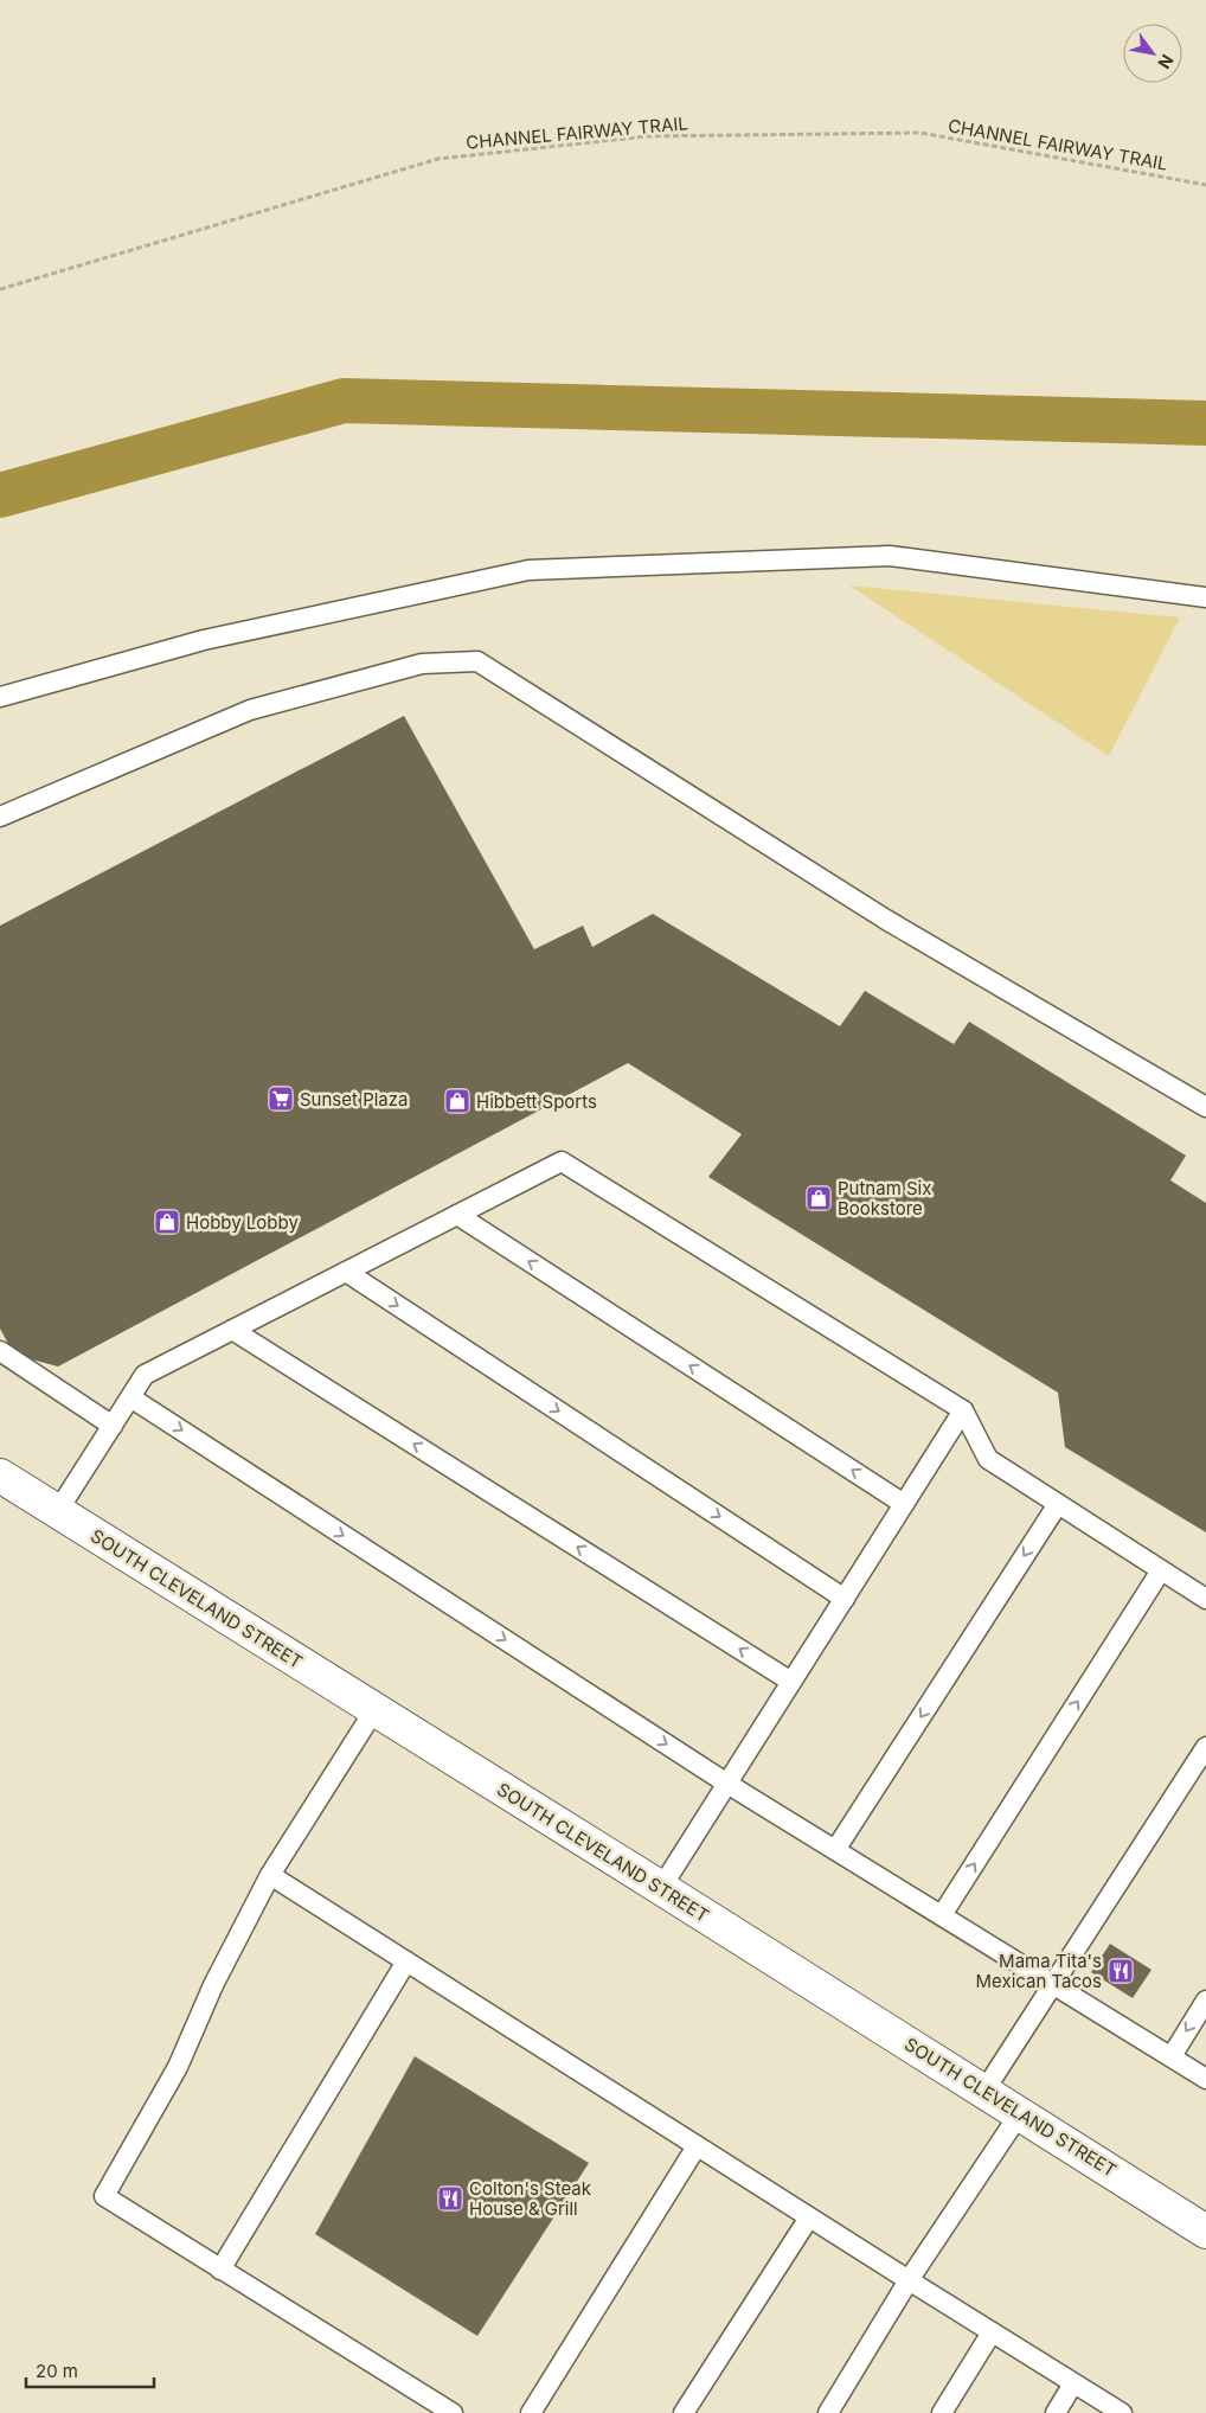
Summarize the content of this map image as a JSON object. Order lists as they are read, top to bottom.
{
  "streets": {
    "street": ["SOUTH CLEVELAND STREET"],
    "path": ["CHANNEL FAIRWAY TRAIL"]
  },
  "places": {
    "supermarket": ["Sunset Plaza"],
    "shop": ["Hibbett Sports", "Putnam Six Bookstore", "Hobby Lobby"],
    "restaurant": ["Mama Tita's Mexican Tacos", "Colton's Steak House & Grill"]
  },
  "scale_bar": "20 m",
  "north": "bottom right"
}
